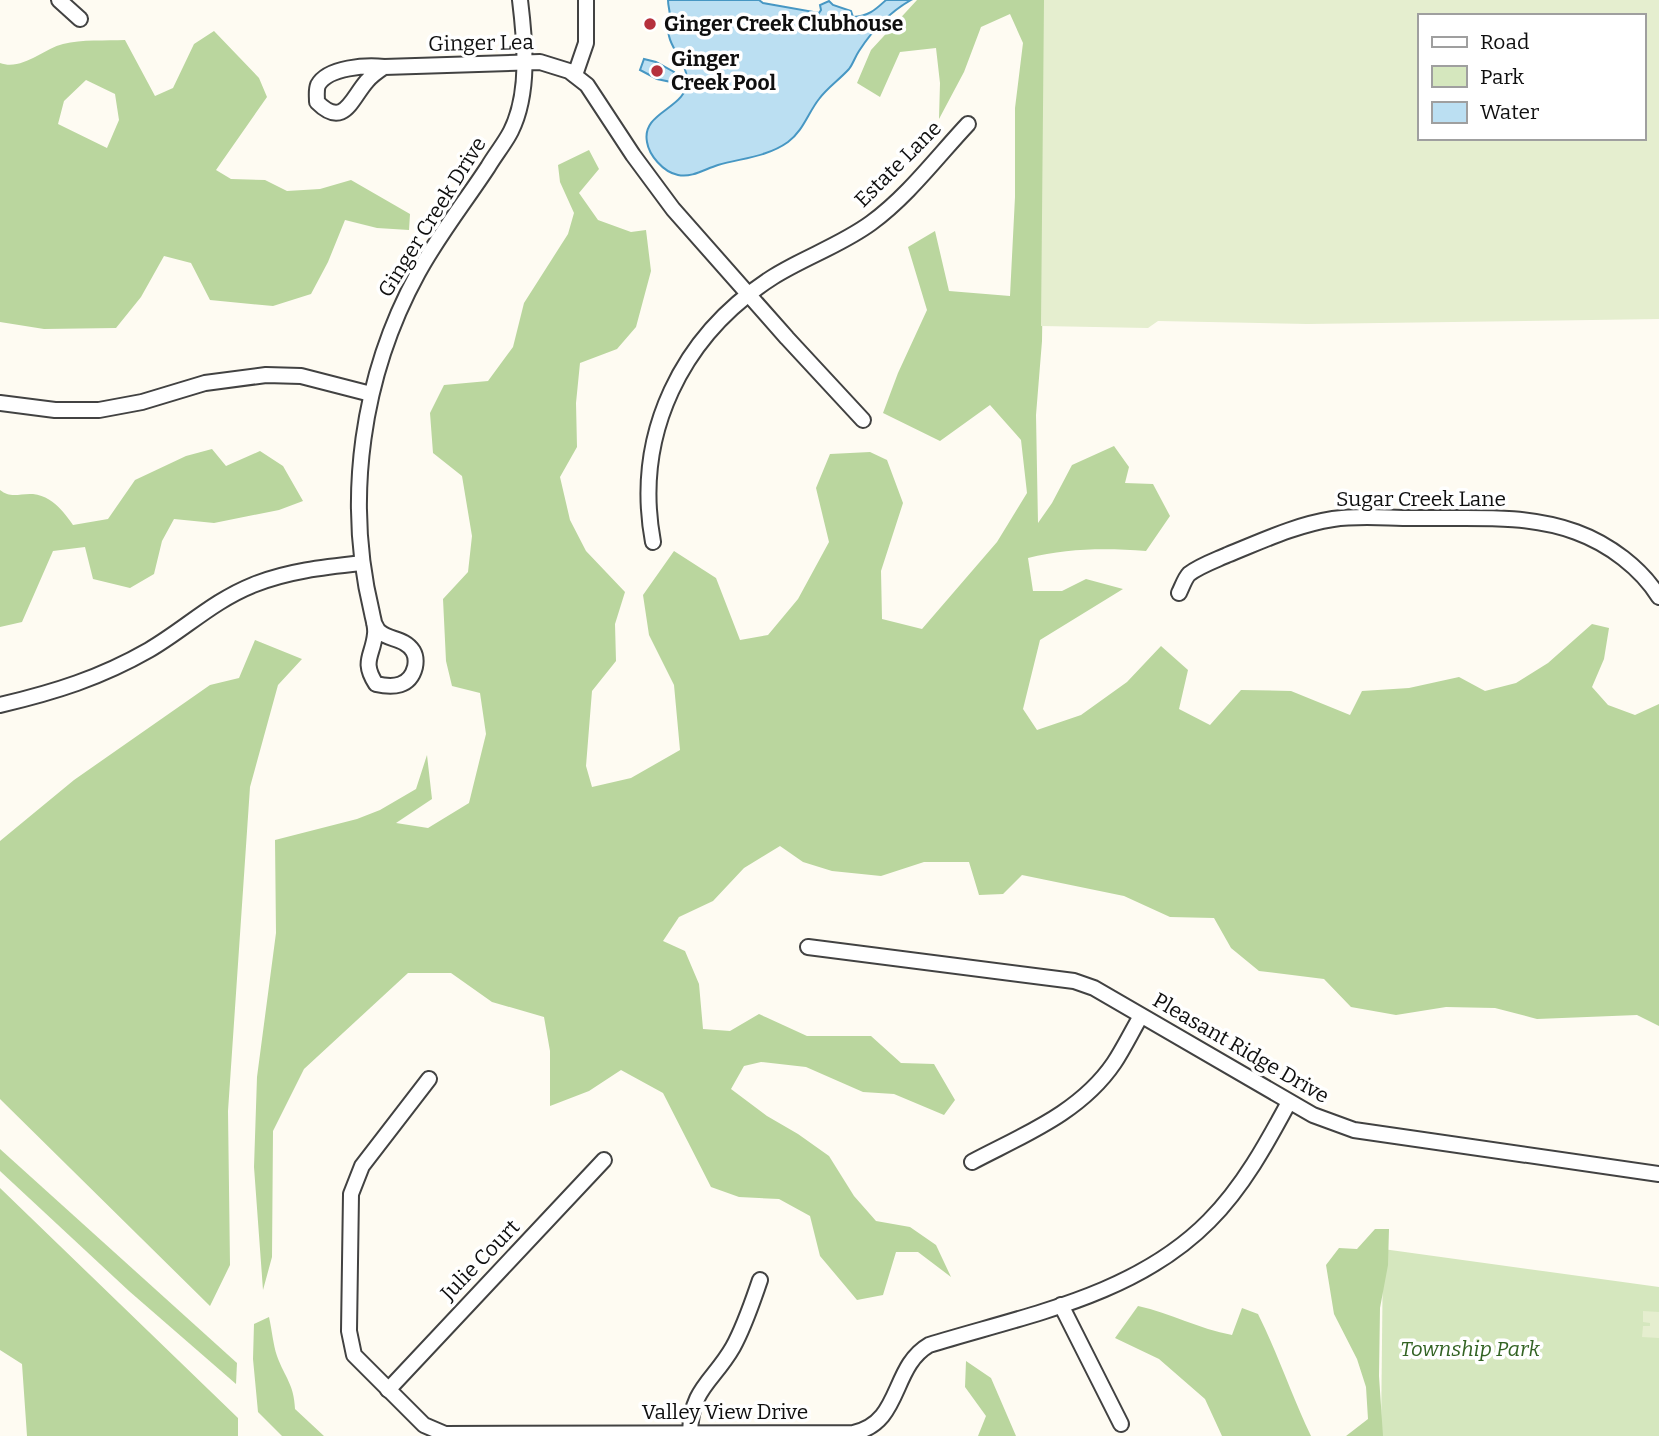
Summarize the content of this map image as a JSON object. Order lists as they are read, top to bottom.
{
  "streets": {
    "street": [
      "Ginger Lea",
      "Estate Lane",
      "Ginger Creek Drive",
      "Sugar Creek Lane",
      "Pleasant Ridge Drive",
      "Julie Court",
      "Valley View Drive"
    ]
  },
  "crossings": [
    ["Ginger Lea", "Ginger Creek Drive"],
    ["Pleasant Ridge Drive", "Valley View Drive"],
    ["Julie Court", "Valley View Drive"]
  ],
  "parks": ["Township Park"],
  "places": ["Ginger Creek Clubhouse", "Ginger Creek Pool"],
  "legend": ["Road", "Park", "Water"]
}
